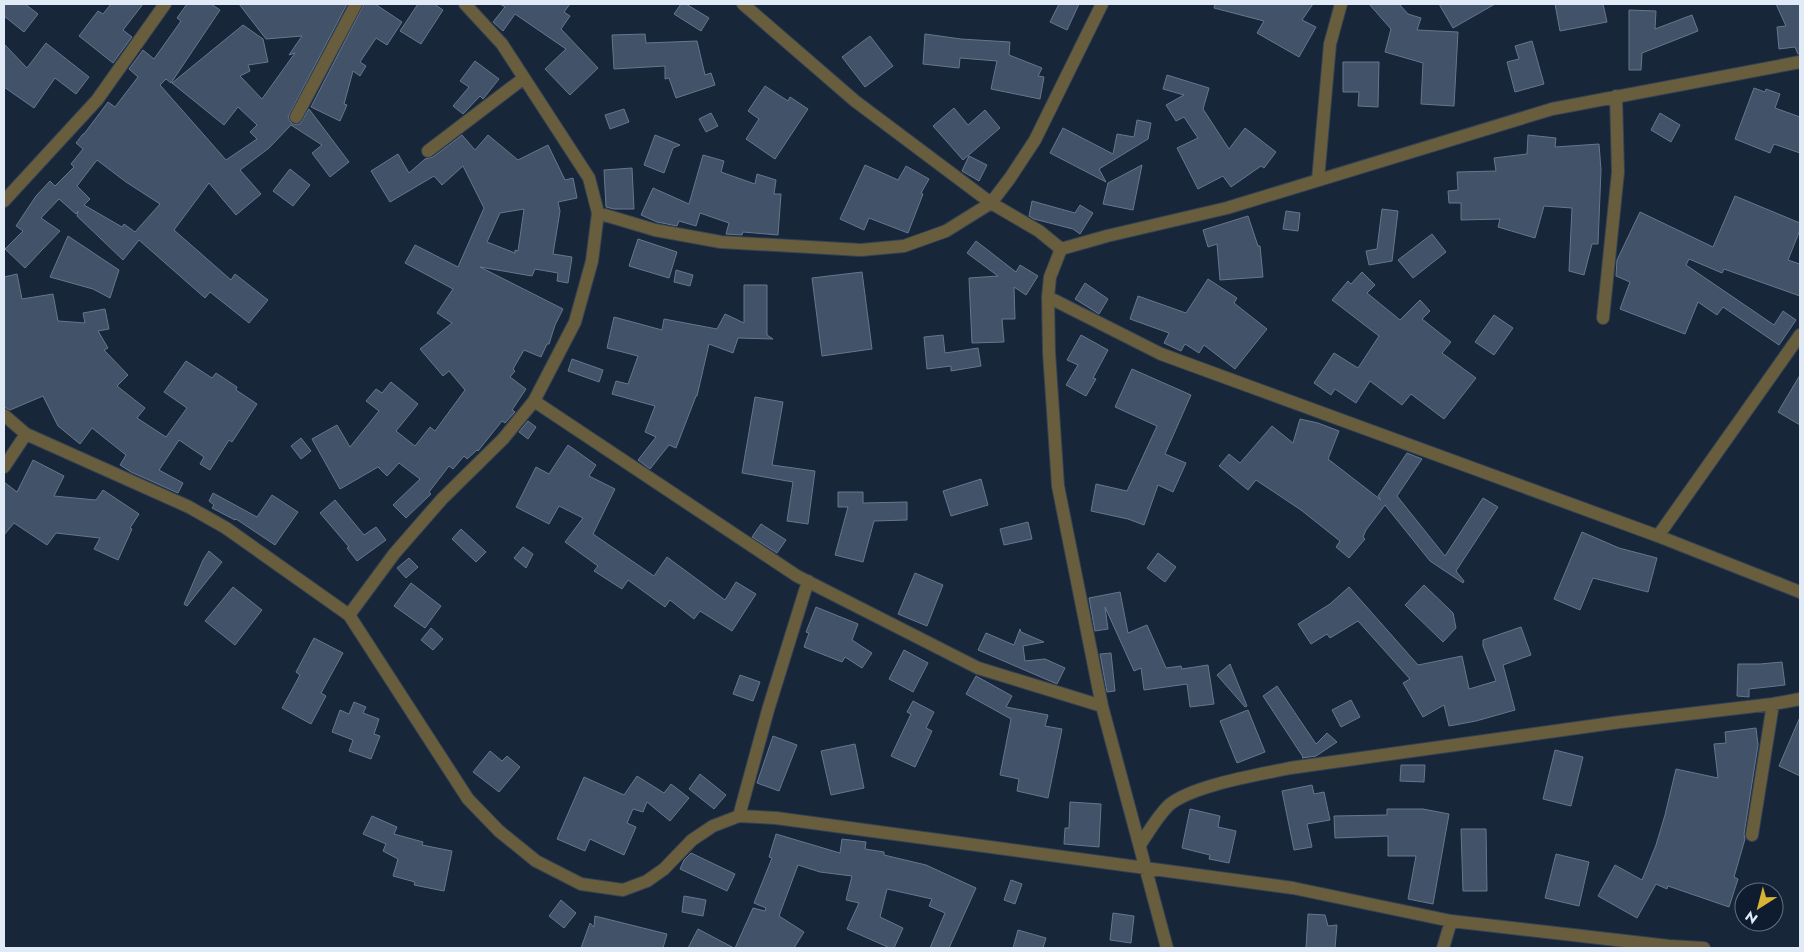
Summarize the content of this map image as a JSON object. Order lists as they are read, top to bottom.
{
  "north": "bottom left"
}
